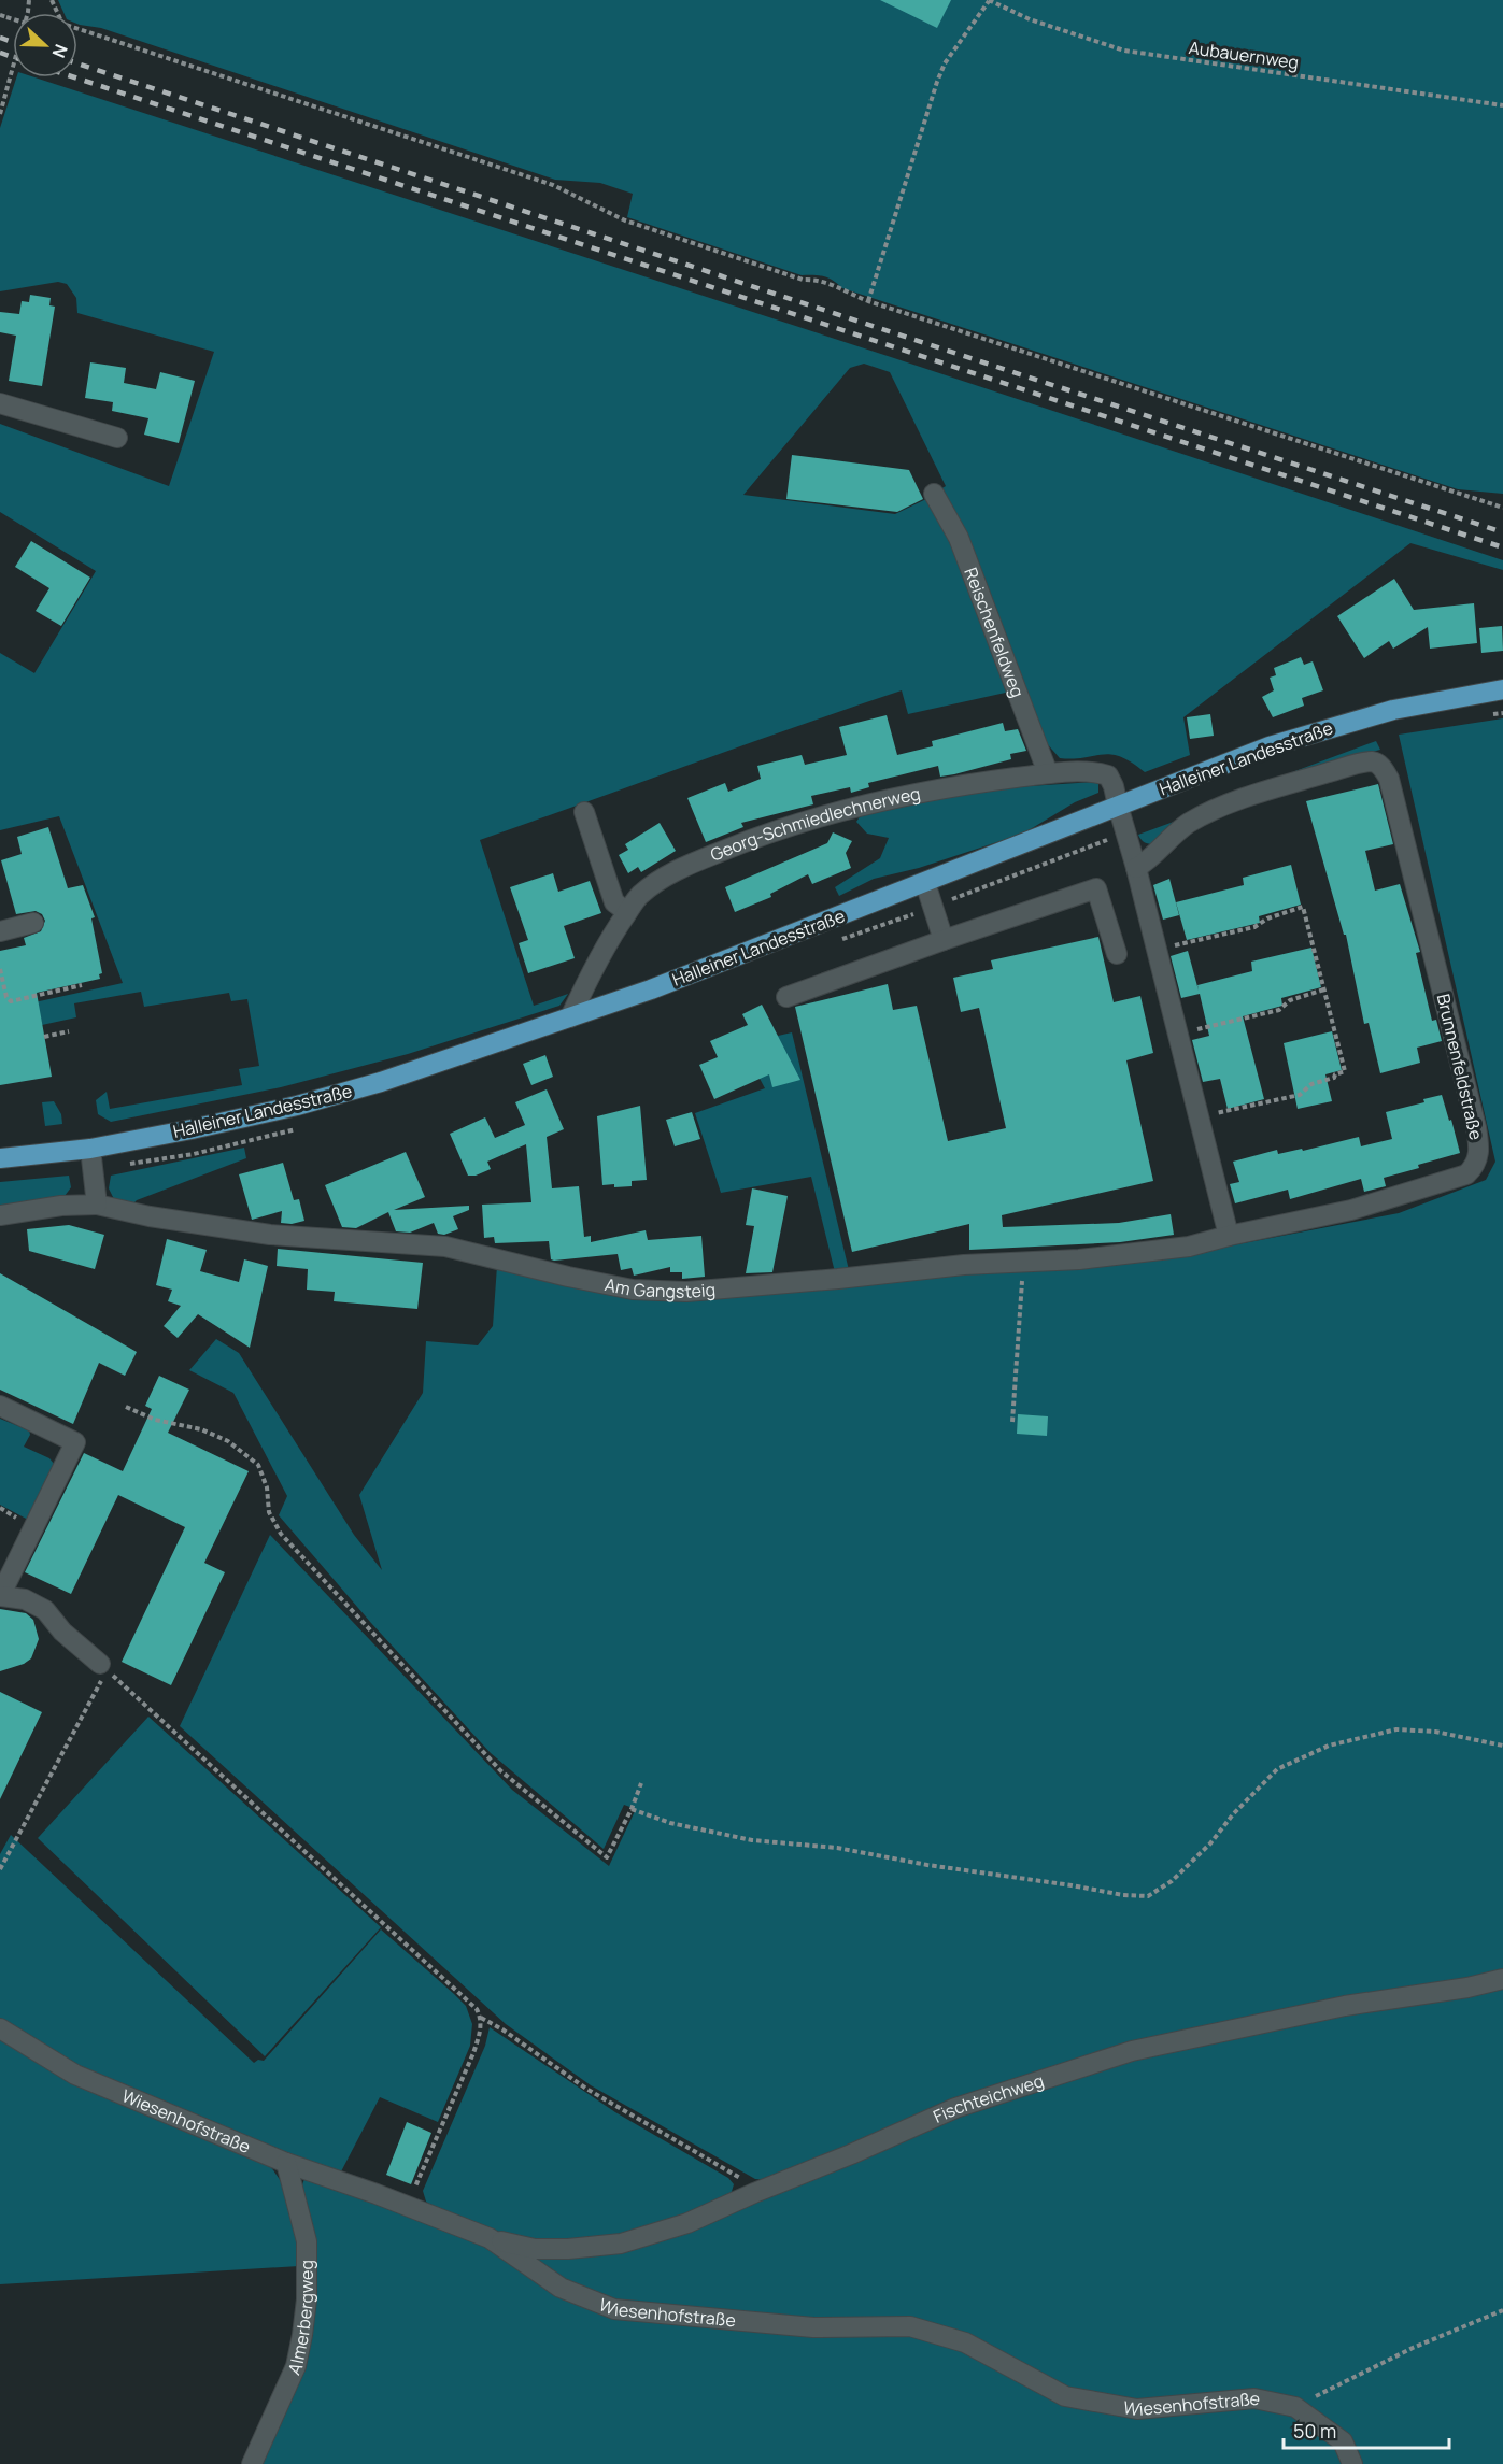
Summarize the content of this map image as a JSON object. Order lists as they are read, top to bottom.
{
  "streets": {
    "main road": ["Halleiner Landesstraße"],
    "street": [
      "Reischenfeldweg",
      "Georg-Schmiedlechnerweg",
      "Brunnenfeldstraße",
      "Am Gangsteig",
      "Fischteichweg",
      "Wiesenhofstraße",
      "Almerbergweg"
    ],
    "path": ["Aubauernweg"]
  },
  "crossings": [
    ["Reischenfeldweg", "Georg-Schmiedlechnerweg"],
    ["Halleiner Landesstraße", "Georg-Schmiedlechnerweg"],
    ["Brunnenfeldstraße", "Am Gangsteig"],
    ["Fischteichweg", "Wiesenhofstraße"],
    ["Wiesenhofstraße", "Almerbergweg"]
  ],
  "scale_bar": "50 m",
  "north": "right"
}
